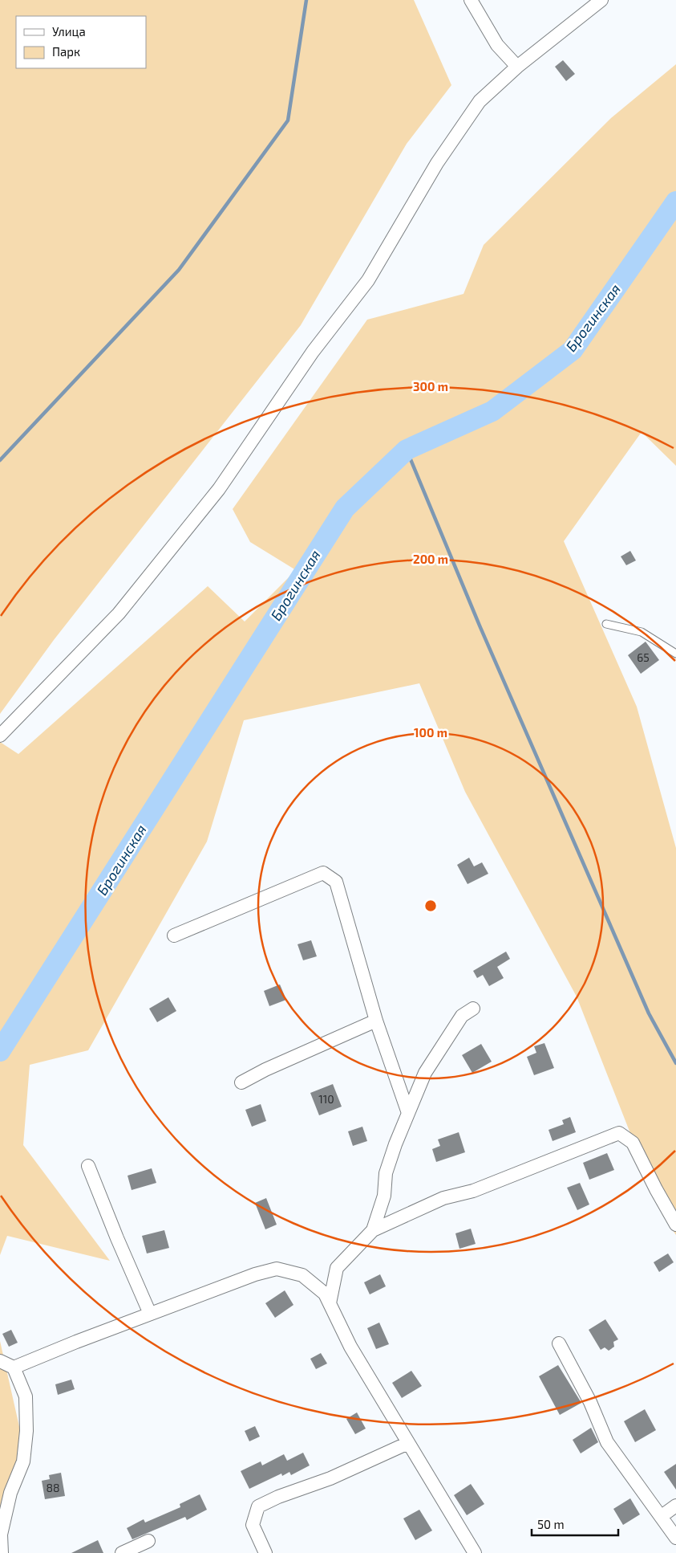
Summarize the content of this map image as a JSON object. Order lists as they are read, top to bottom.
{
  "water": ["Брогинская"],
  "house_numbers": ["65", "110", "88"],
  "legend": ["Улица", "Парк"],
  "scale_bar": "50 m",
  "rings": ["300 m", "200 m", "100 m"]
}
